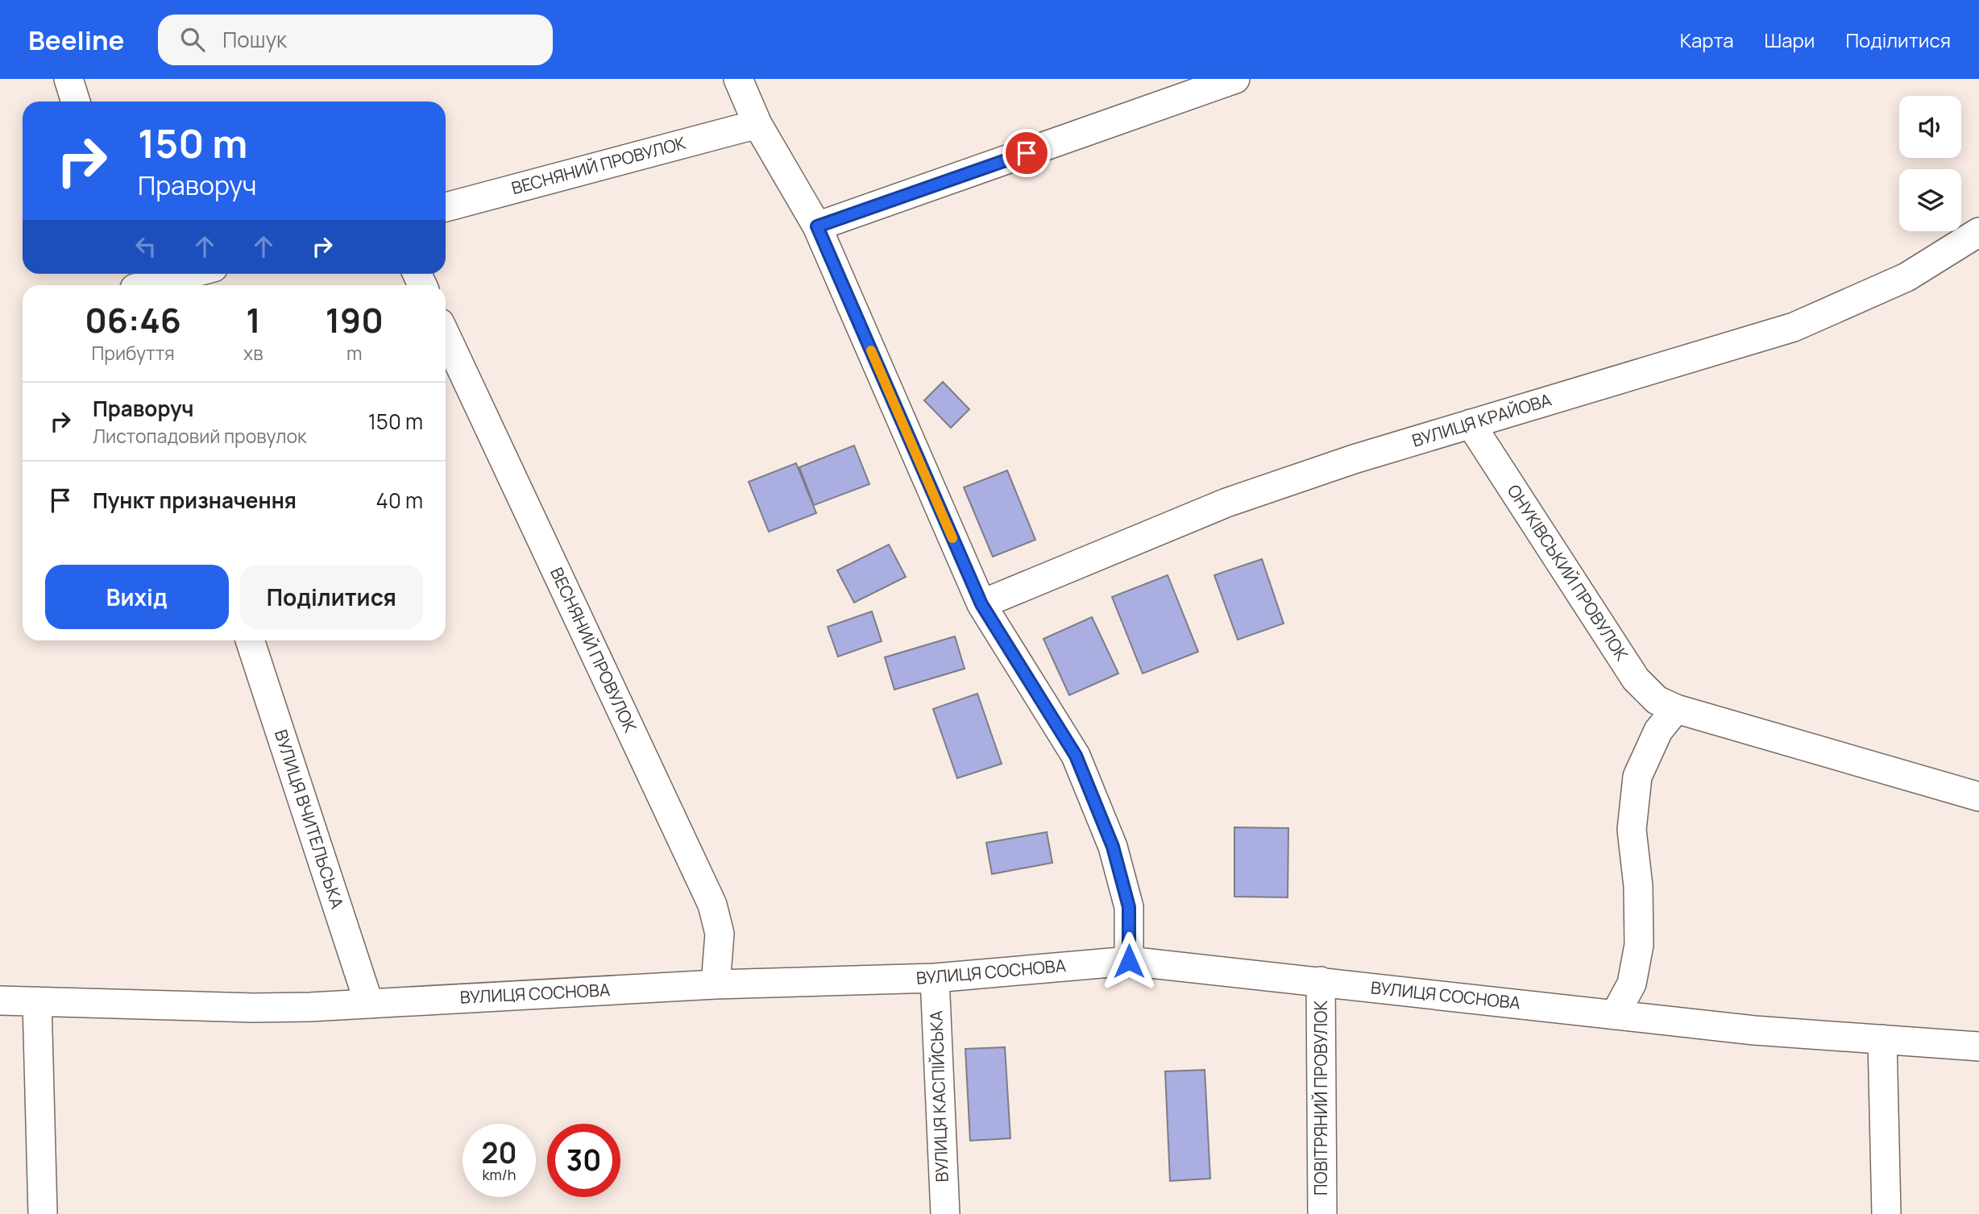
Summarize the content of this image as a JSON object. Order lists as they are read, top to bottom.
{
  "streets": {
    "street": [
      "ВЕСНЯНИЙ ПРОВУЛОК",
      "ВУЛИЦЯ КРАЙОВА",
      "ОНУКІВСЬКИЙ ПРОВУЛОК",
      "ВУЛИЦЯ ВЧИТЕЛЬСЬКА",
      "ВУЛИЦЯ СОСНОВА",
      "ВУЛИЦЯ КАСПІЙСЬКА",
      "ПОВІТРЯНИЙ ПРОВУЛОК"
    ]
  },
  "crossings": [
    ["ВЕСНЯНИЙ ПРОВУЛОК", "ВУЛИЦЯ СОСНОВА"],
    ["ВУЛИЦЯ КРАЙОВА", "ОНУКІВСЬКИЙ ПРОВУЛОК"],
    ["ВУЛИЦЯ ВЧИТЕЛЬСЬКА", "ВУЛИЦЯ СОСНОВА"],
    ["ВУЛИЦЯ СОСНОВА", "ВУЛИЦЯ КАСПІЙСЬКА"],
    ["ВУЛИЦЯ СОСНОВА", "ПОВІТРЯНИЙ ПРОВУЛОК"]
  ],
  "page": {
    "header": "Beeline",
    "search": "Пошук",
    "nav": ["Карта", "Шари", "Поділитися"],
    "turn": ["150 m", "Праворуч"],
    "eta": [
      "06:46",
      "Прибуття",
      "1",
      "хв",
      "190",
      "m"
    ],
    "list": [
      {
        "name": "Праворуч",
        "note": "Листопадовий провулок",
        "value": "150 m"
      },
      {
        "name": "Пункт призначення",
        "value": "40 m"
      }
    ],
    "buttons": ["Вихід", "Поділитися"],
    "speed": "20 km/h",
    "limit": "30"
  }
}
